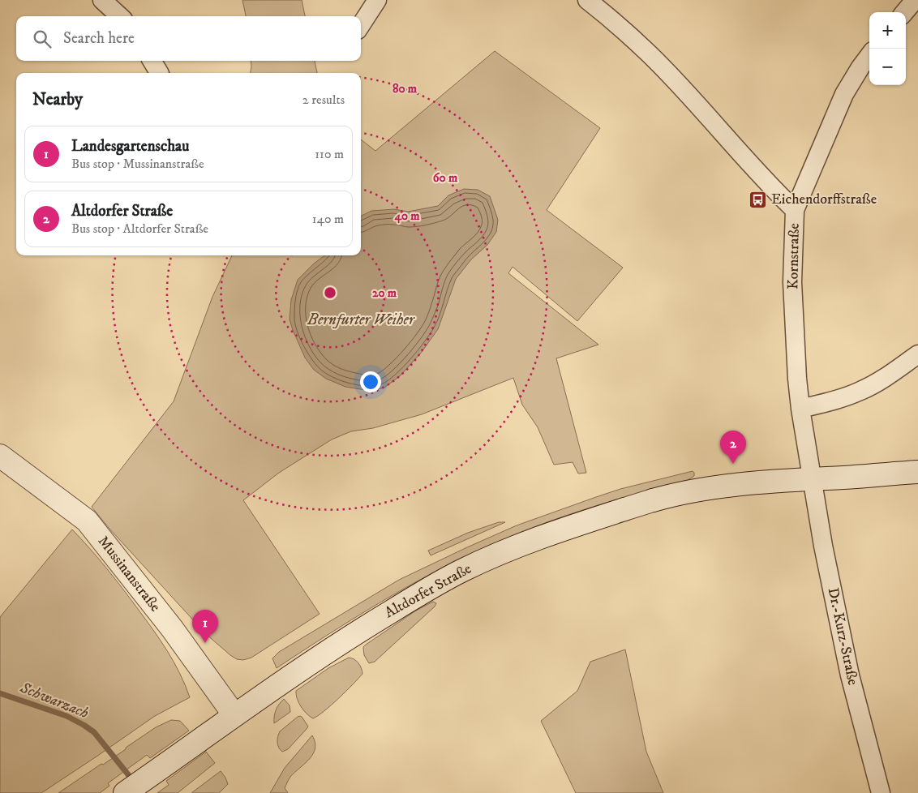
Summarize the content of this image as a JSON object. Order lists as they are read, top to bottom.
{
  "streets": {
    "main road": ["Mussinanstraße", "Altdorfer Straße"],
    "street": ["Kornstraße", "Dr.-Kurz-Straße"]
  },
  "crossings": [
    ["Kornstraße", "Altdorfer Straße"],
    ["Kornstraße", "Dr.-Kurz-Straße"],
    ["Mussinanstraße", "Altdorfer Straße"],
    ["Altdorfer Straße", "Dr.-Kurz-Straße"]
  ],
  "water": ["Bernfurter Weiher", "Schwarzach"],
  "places": {
    "bus stop": ["Eichendorffstraße"]
  },
  "page": {
    "map_buttons": ["+", "−"],
    "search": "Search here",
    "heading": ["Nearby", "2 results"],
    "list": [
      {
        "mark": "1",
        "name": "Landesgartenschau",
        "note": "Bus stop · Mussinanstraße",
        "value": "110 m"
      },
      {
        "mark": "2",
        "name": "Altdorfer Straße",
        "note": "Bus stop · Altdorfer Straße",
        "value": "140 m"
      }
    ],
    "pins": ["2", "1"]
  },
  "rings": [
    "80 m",
    "60 m",
    "40 m",
    "20 m"
  ]
}
